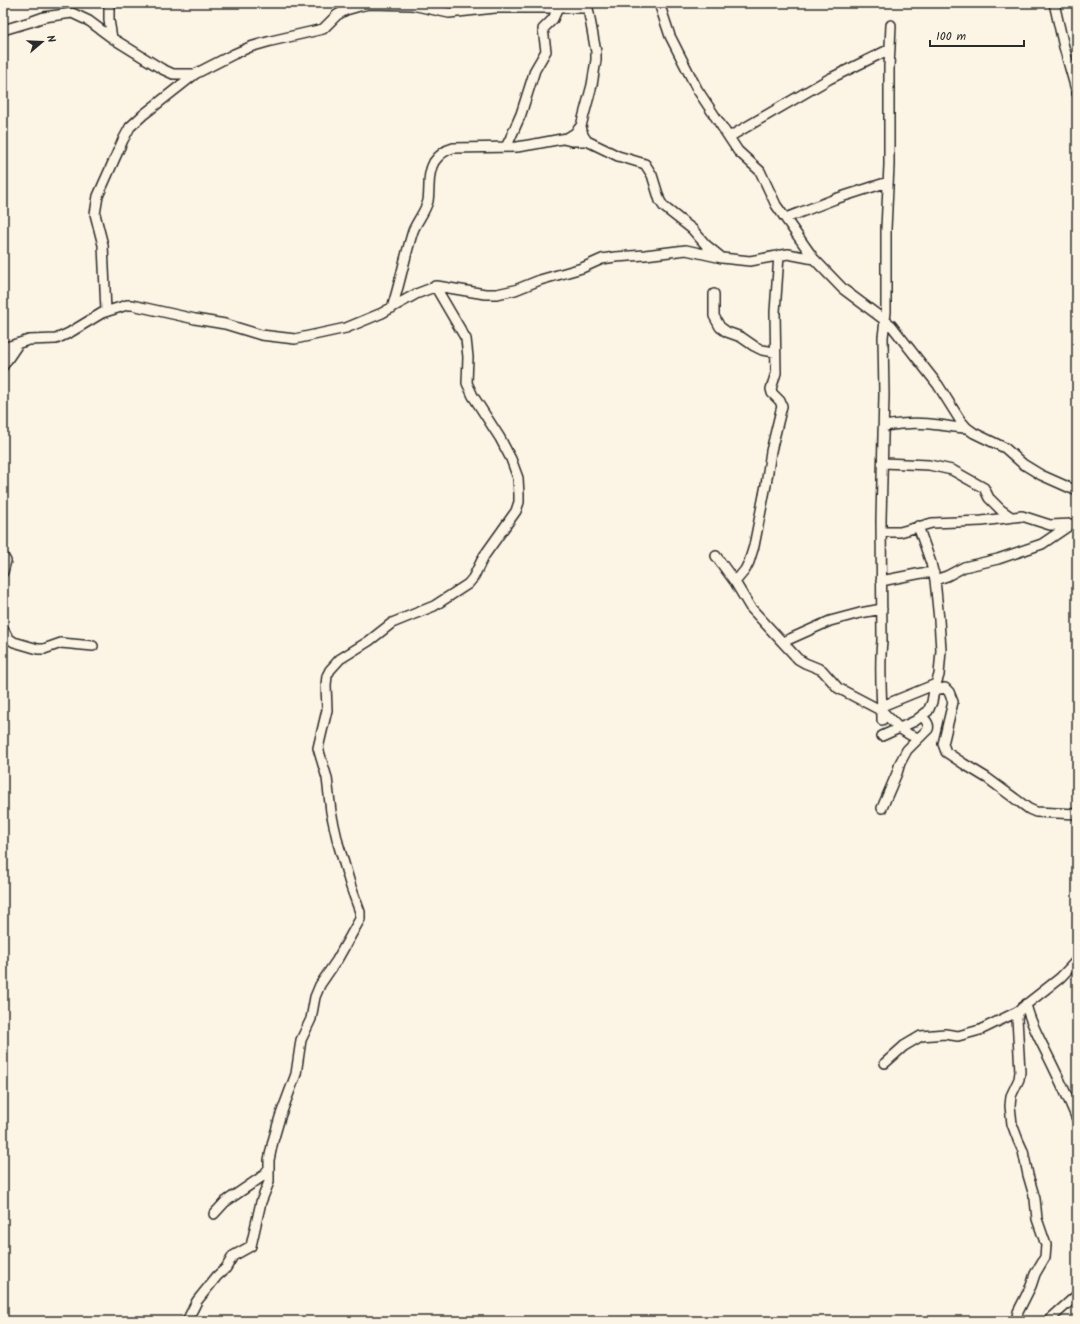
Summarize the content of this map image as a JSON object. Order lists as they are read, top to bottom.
{
  "scale_bar": "100 m",
  "north": "right"
}
